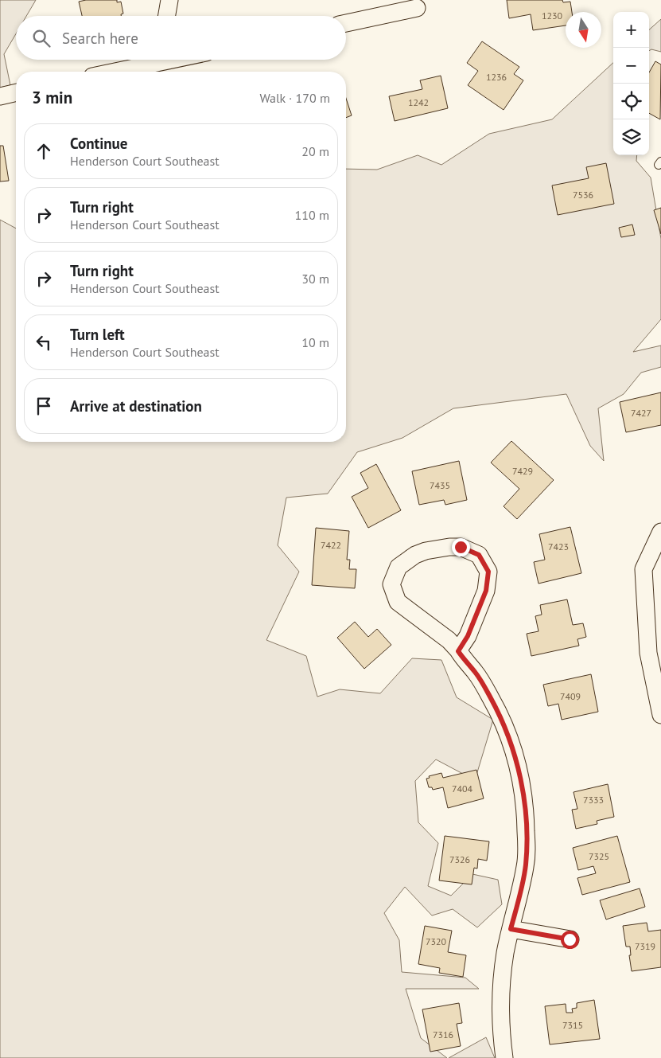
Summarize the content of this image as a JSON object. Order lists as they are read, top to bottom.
{
  "house_numbers": [
    "1230",
    "1236",
    "1242",
    "7536",
    "7427",
    "7429",
    "7435",
    "7422",
    "7423",
    "7409",
    "7404",
    "7333",
    "7325",
    "7326",
    "7320",
    "7319",
    "7315",
    "7316"
  ],
  "north": "bottom",
  "page": {
    "map_buttons": ["+", "−"],
    "search": "Search here",
    "heading": ["3 min", "Walk · 170 m"],
    "list": [
      ["Continue", "Henderson Court Southeast", "20 m"],
      ["Turn right", "Henderson Court Southeast", "110 m"],
      ["Turn right", "Henderson Court Southeast", "30 m"],
      ["Turn left", "Henderson Court Southeast", "10 m"],
      "Arrive at destination"
    ]
  }
}
